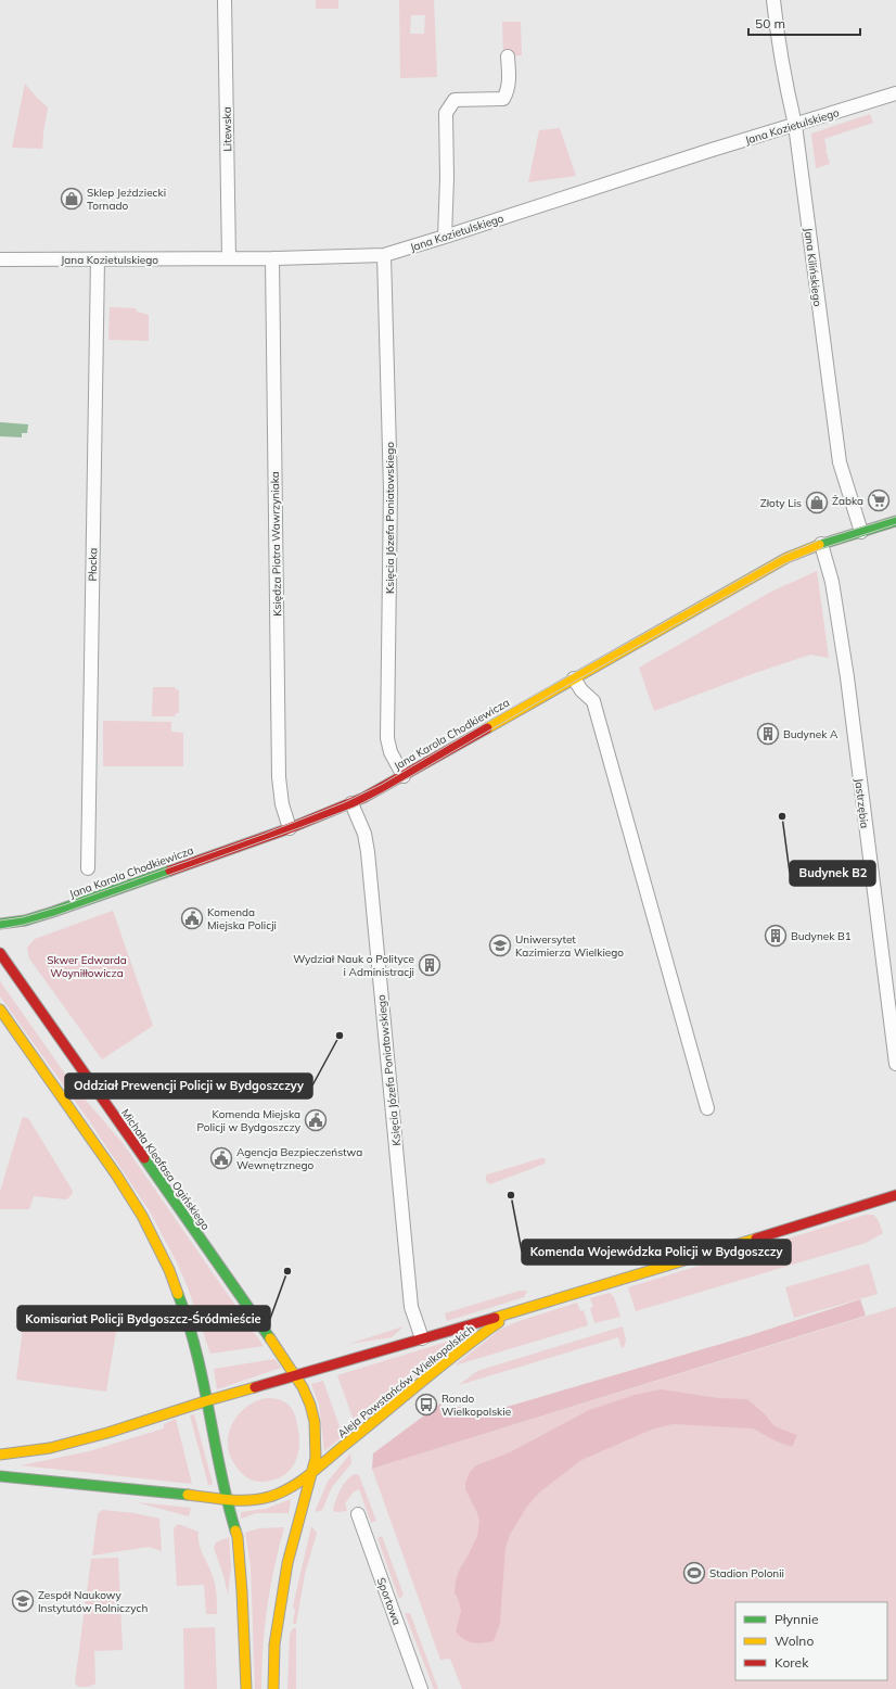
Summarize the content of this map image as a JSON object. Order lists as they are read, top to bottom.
{
  "streets": {
    "street": [
      "Jana Kozietulskiego",
      "Litewska",
      "Jana Kilińskiego",
      "Księcia Józefa Poniatowskiego",
      "Księdza Piotra Wawrzyniaka",
      "Płocka",
      "Jana Karola Chodkiewicza",
      "Jastrzębia",
      "Michała Kleofasa Ogińskiego",
      "Aleja Powstańców Wielkopolskich",
      "Sportowa"
    ]
  },
  "crossings": [
    ["Jana Kozietulskiego", "Litewska"],
    ["Jana Kozietulskiego", "Jana Kilińskiego"],
    ["Jana Kozietulskiego", "Księcia Józefa Poniatowskiego"],
    ["Jana Kozietulskiego", "Księdza Piotra Wawrzyniaka"],
    ["Jana Kozietulskiego", "Płocka"],
    ["Jana Kilińskiego", "Jana Karola Chodkiewicza"],
    ["Księcia Józefa Poniatowskiego", "Jana Karola Chodkiewicza"],
    ["Księcia Józefa Poniatowskiego", "Aleja Powstańców Wielkopolskich"],
    ["Księdza Piotra Wawrzyniaka", "Jana Karola Chodkiewicza"],
    ["Jana Karola Chodkiewicza", "Jastrzębia"],
    ["Michała Kleofasa Ogińskiego", "Aleja Powstańców Wielkopolskich"]
  ],
  "parks": ["Skwer Edwarda Woyniłłowicza"],
  "places": {
    "shop": ["Sklep Jeździecki Tornado", "Złoty Lis"],
    "supermarket": ["Żabka"],
    "building": ["Budynek A", "Budynek B1", "Wydział Nauk o Polityce i Administracji"],
    "other": [
      "Budynek B2",
      "Oddział Prewencji Policji w Bydgoszczyy",
      "Komenda Wojewódzka Policji w Bydgoszczy",
      "Komisariat Policji Bydgoszcz-Śródmieście"
    ],
    "public building": ["Komenda Miejska Policji", "Komenda Miejska Policji w Bydgoszczy", "Agencja Bezpieczeństwa Wewnętrznego"],
    "school or university": ["Uniwersytet Kazimierza Wielkiego", "Zespół Naukowy Instytutów Rolniczych"],
    "bus stop": ["Rondo Wielkopolskie"],
    "sports": ["Stadion Polonii"]
  },
  "legend": ["Płynnie", "Wolno", "Korek"],
  "scale_bar": "50 m"
}
